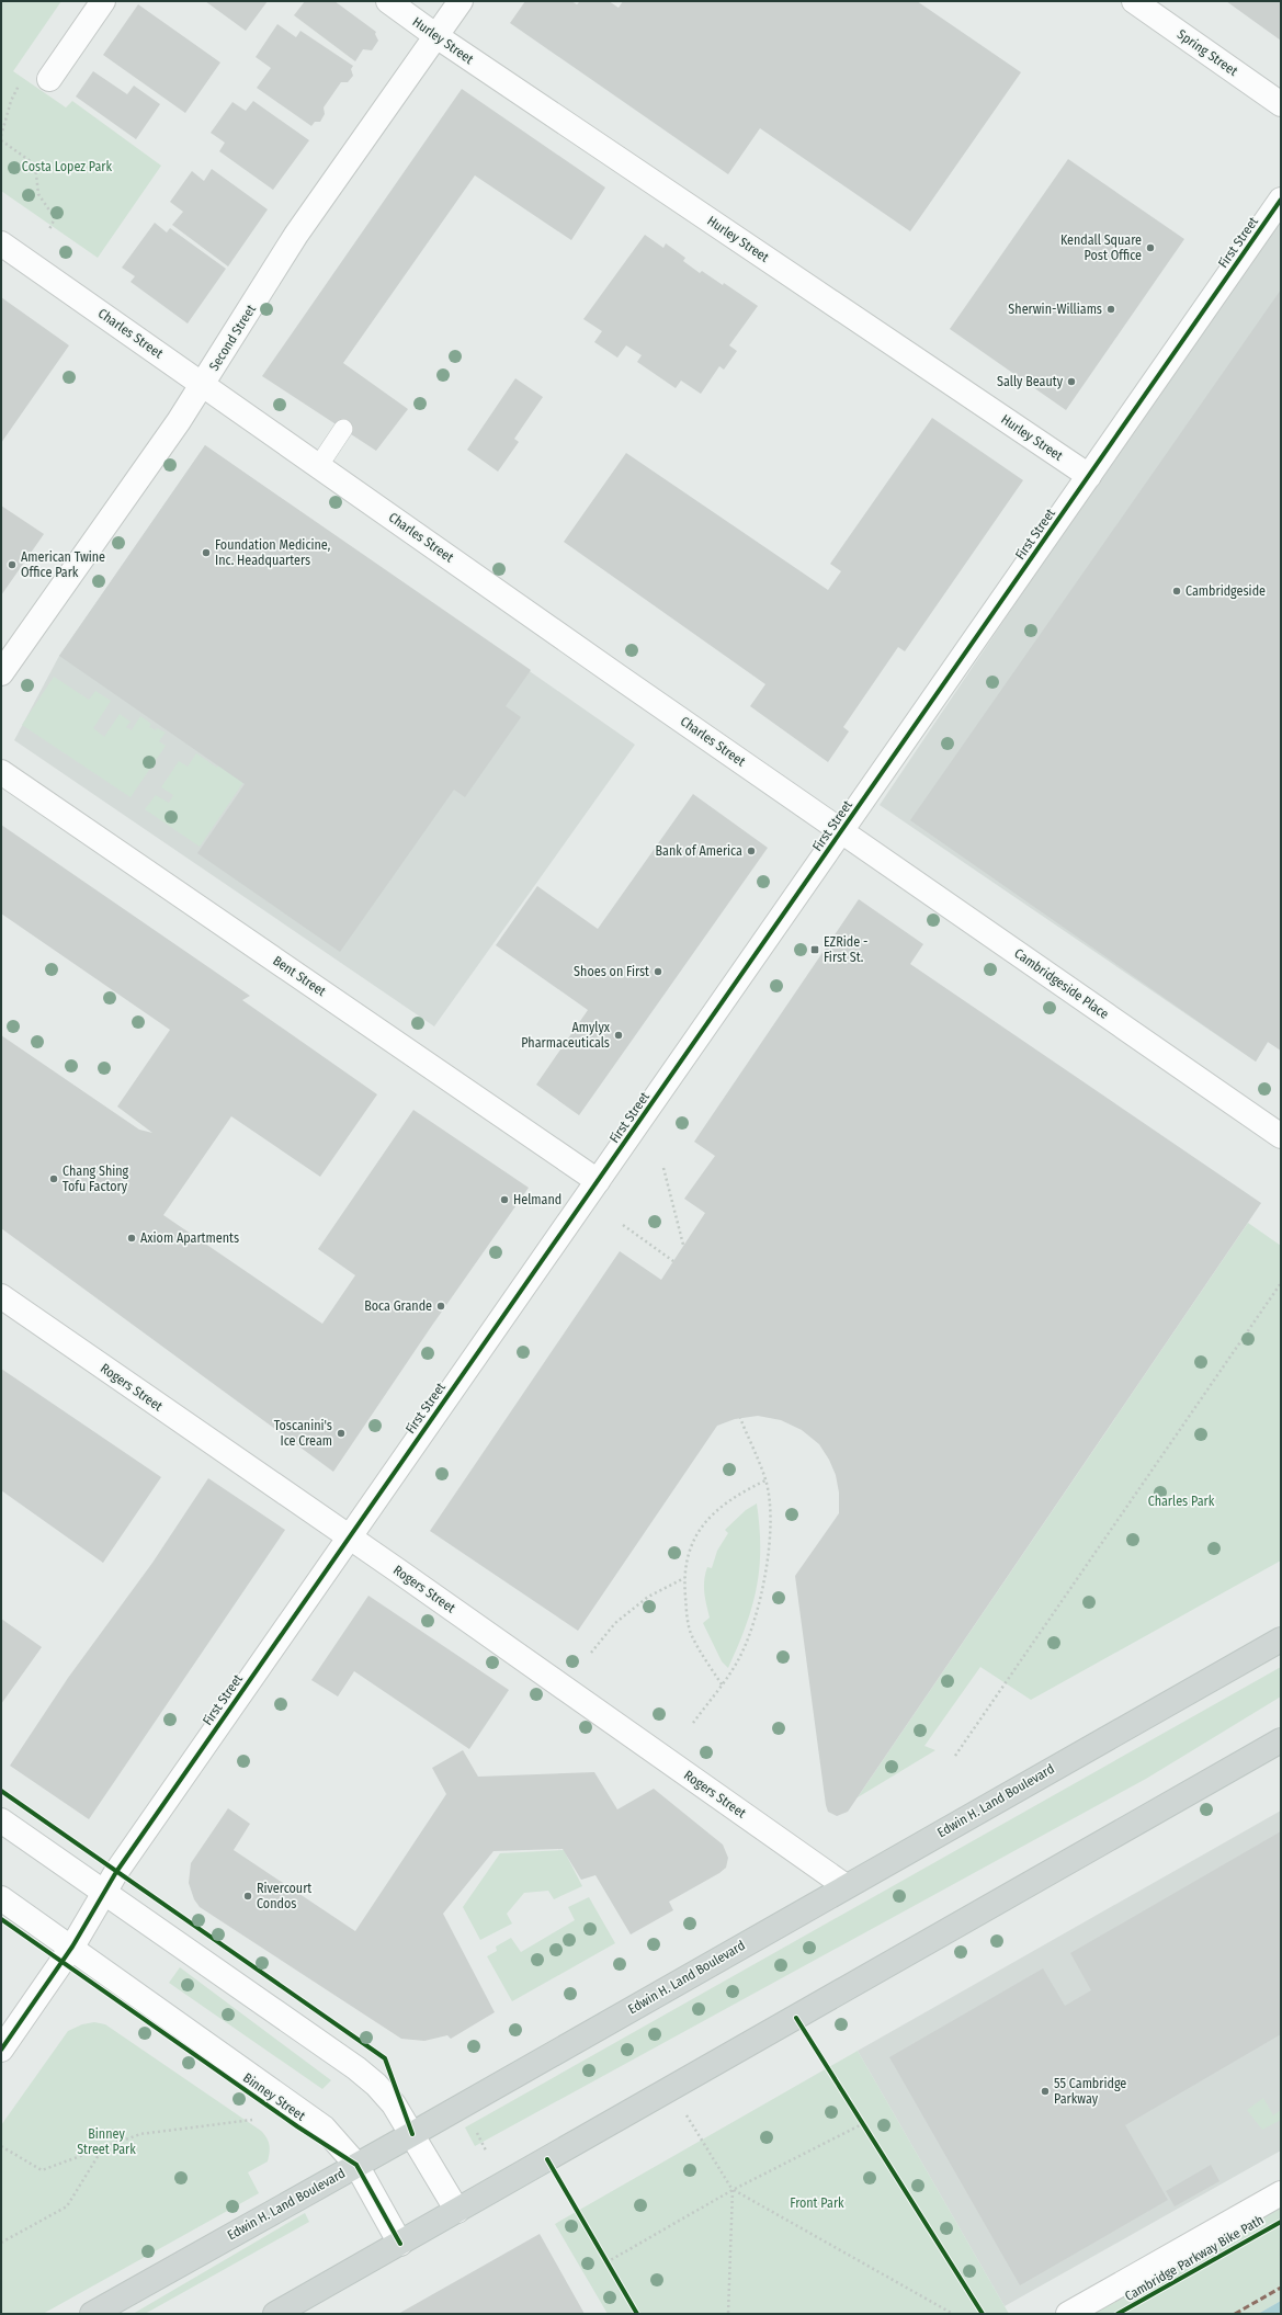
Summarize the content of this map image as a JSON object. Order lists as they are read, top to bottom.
{
  "streets": {
    "main road": ["Edwin H. Land Boulevard"],
    "street": [
      "Hurley Street",
      "Spring Street",
      "First Street",
      "Charles Street",
      "Second Street",
      "Bent Street",
      "Cambridgeside Place",
      "Rogers Street",
      "Binney Street"
    ],
    "cycle path": ["Cambridge Parkway Bike Path"]
  },
  "crossings": [
    ["Hurley Street", "First Street"],
    ["Hurley Street", "Second Street"],
    ["First Street", "Charles Street"],
    ["First Street", "Bent Street"],
    ["First Street", "Cambridgeside Place"],
    ["First Street", "Rogers Street"],
    ["First Street", "Binney Street"],
    ["Charles Street", "Second Street"],
    ["Charles Street", "Cambridgeside Place"],
    ["Rogers Street", "Edwin H. Land Boulevard"],
    ["Edwin H. Land Boulevard", "Binney Street"]
  ],
  "parks": [
    "Costa Lopez Park",
    "Charles Park",
    "Binney Street Park",
    "Front Park"
  ],
  "places": {
    "other": [
      "Kendall Square Post Office",
      "Sherwin-Williams",
      "Sally Beauty",
      "Foundation Medicine, Inc. Headquarters",
      "American Twine Office Park",
      "Cambridgeside",
      "Bank of America",
      "Shoes on First",
      "Amylyx Pharmaceuticals",
      "Chang Shing Tofu Factory",
      "Helmand",
      "Axiom Apartments",
      "Boca Grande",
      "Toscanini's Ice Cream",
      "Rivercourt Condos",
      "55 Cambridge Parkway"
    ],
    "transit": ["EZRide - First St."]
  }
}
